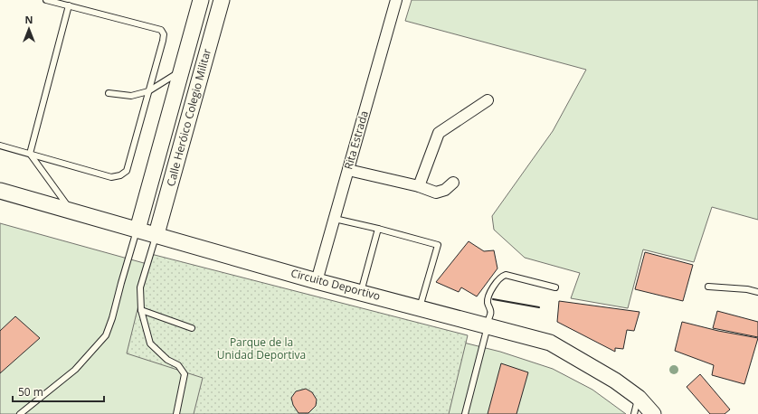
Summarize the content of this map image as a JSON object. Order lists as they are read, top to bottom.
{
  "streets": {
    "main road": ["Calle Heróico Colegio Militar", "Circuito Deportivo"],
    "street": ["Rita Estrada"]
  },
  "crossings": [
    ["Calle Heróico Colegio Militar", "Circuito Deportivo"],
    ["Rita Estrada", "Circuito Deportivo"]
  ],
  "parks": ["Parque de la Unidad Deportiva"],
  "scale_bar": "50 m",
  "north": "top"
}
